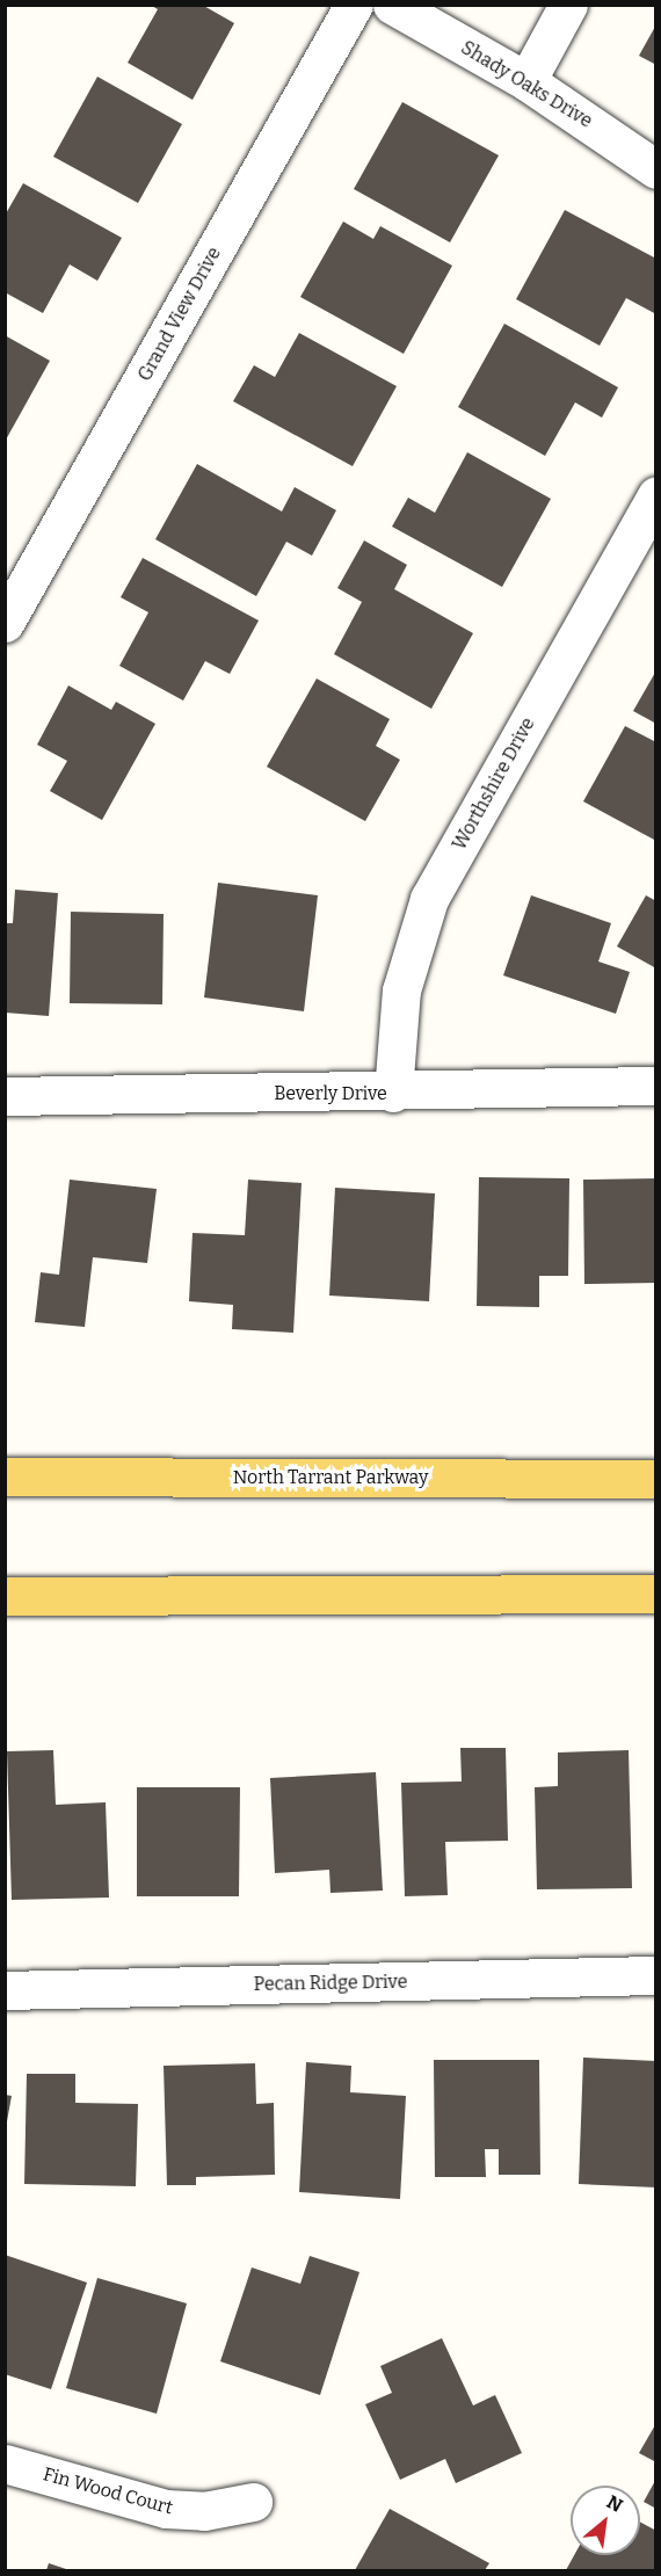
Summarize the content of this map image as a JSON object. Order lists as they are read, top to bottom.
{
  "streets": {
    "main road": ["North Tarrant Parkway"],
    "street": [
      "Shady Oaks Drive",
      "Grand View Drive",
      "Worthshire Drive",
      "Beverly Drive",
      "Pecan Ridge Drive",
      "Fin Wood Court"
    ]
  },
  "crossings": [
    ["Worthshire Drive", "Beverly Drive"]
  ],
  "north": "top right"
}
